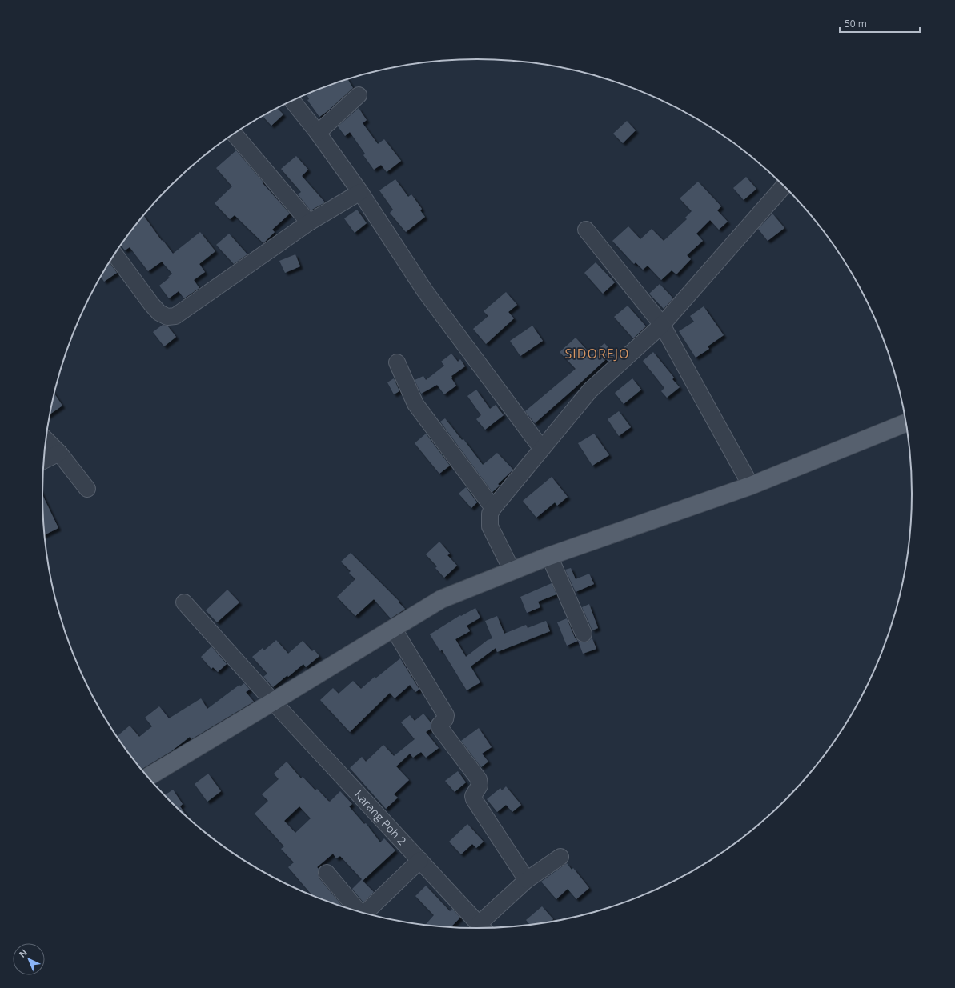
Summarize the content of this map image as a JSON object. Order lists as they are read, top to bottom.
{
  "streets": {
    "street": ["Karang Poh 2"]
  },
  "districts": ["SIDOREJO"],
  "scale_bar": "50 m",
  "north": "top left"
}
